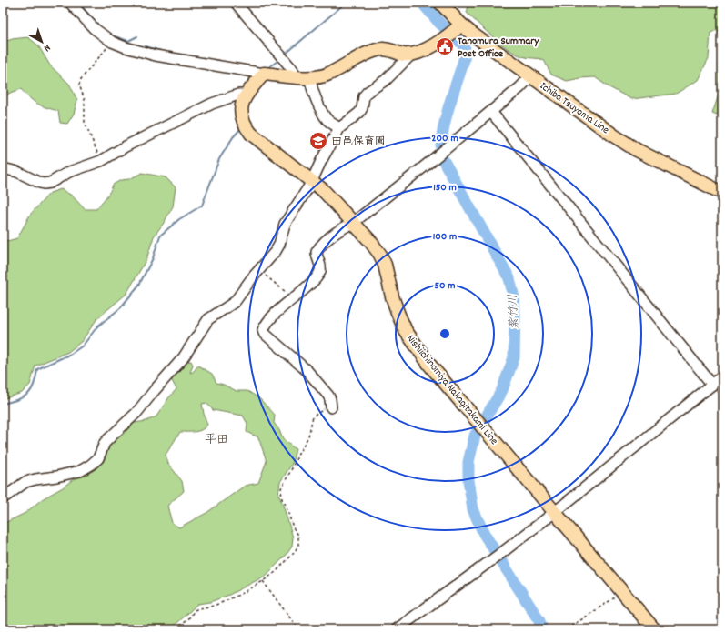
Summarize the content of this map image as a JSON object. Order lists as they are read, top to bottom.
{
  "streets": {
    "main road": ["Ichiba Tsuyama Line", "Nishiichinomiya Nakagitakami Line"]
  },
  "districts": ["平田"],
  "water": ["紫竹川"],
  "places": {
    "public building": ["Tanomura Summary Post Office"],
    "school or university": ["田邑保育園"]
  },
  "north": "bottom right",
  "rings": [
    "200 m",
    "150 m",
    "100 m",
    "50 m"
  ]
}
